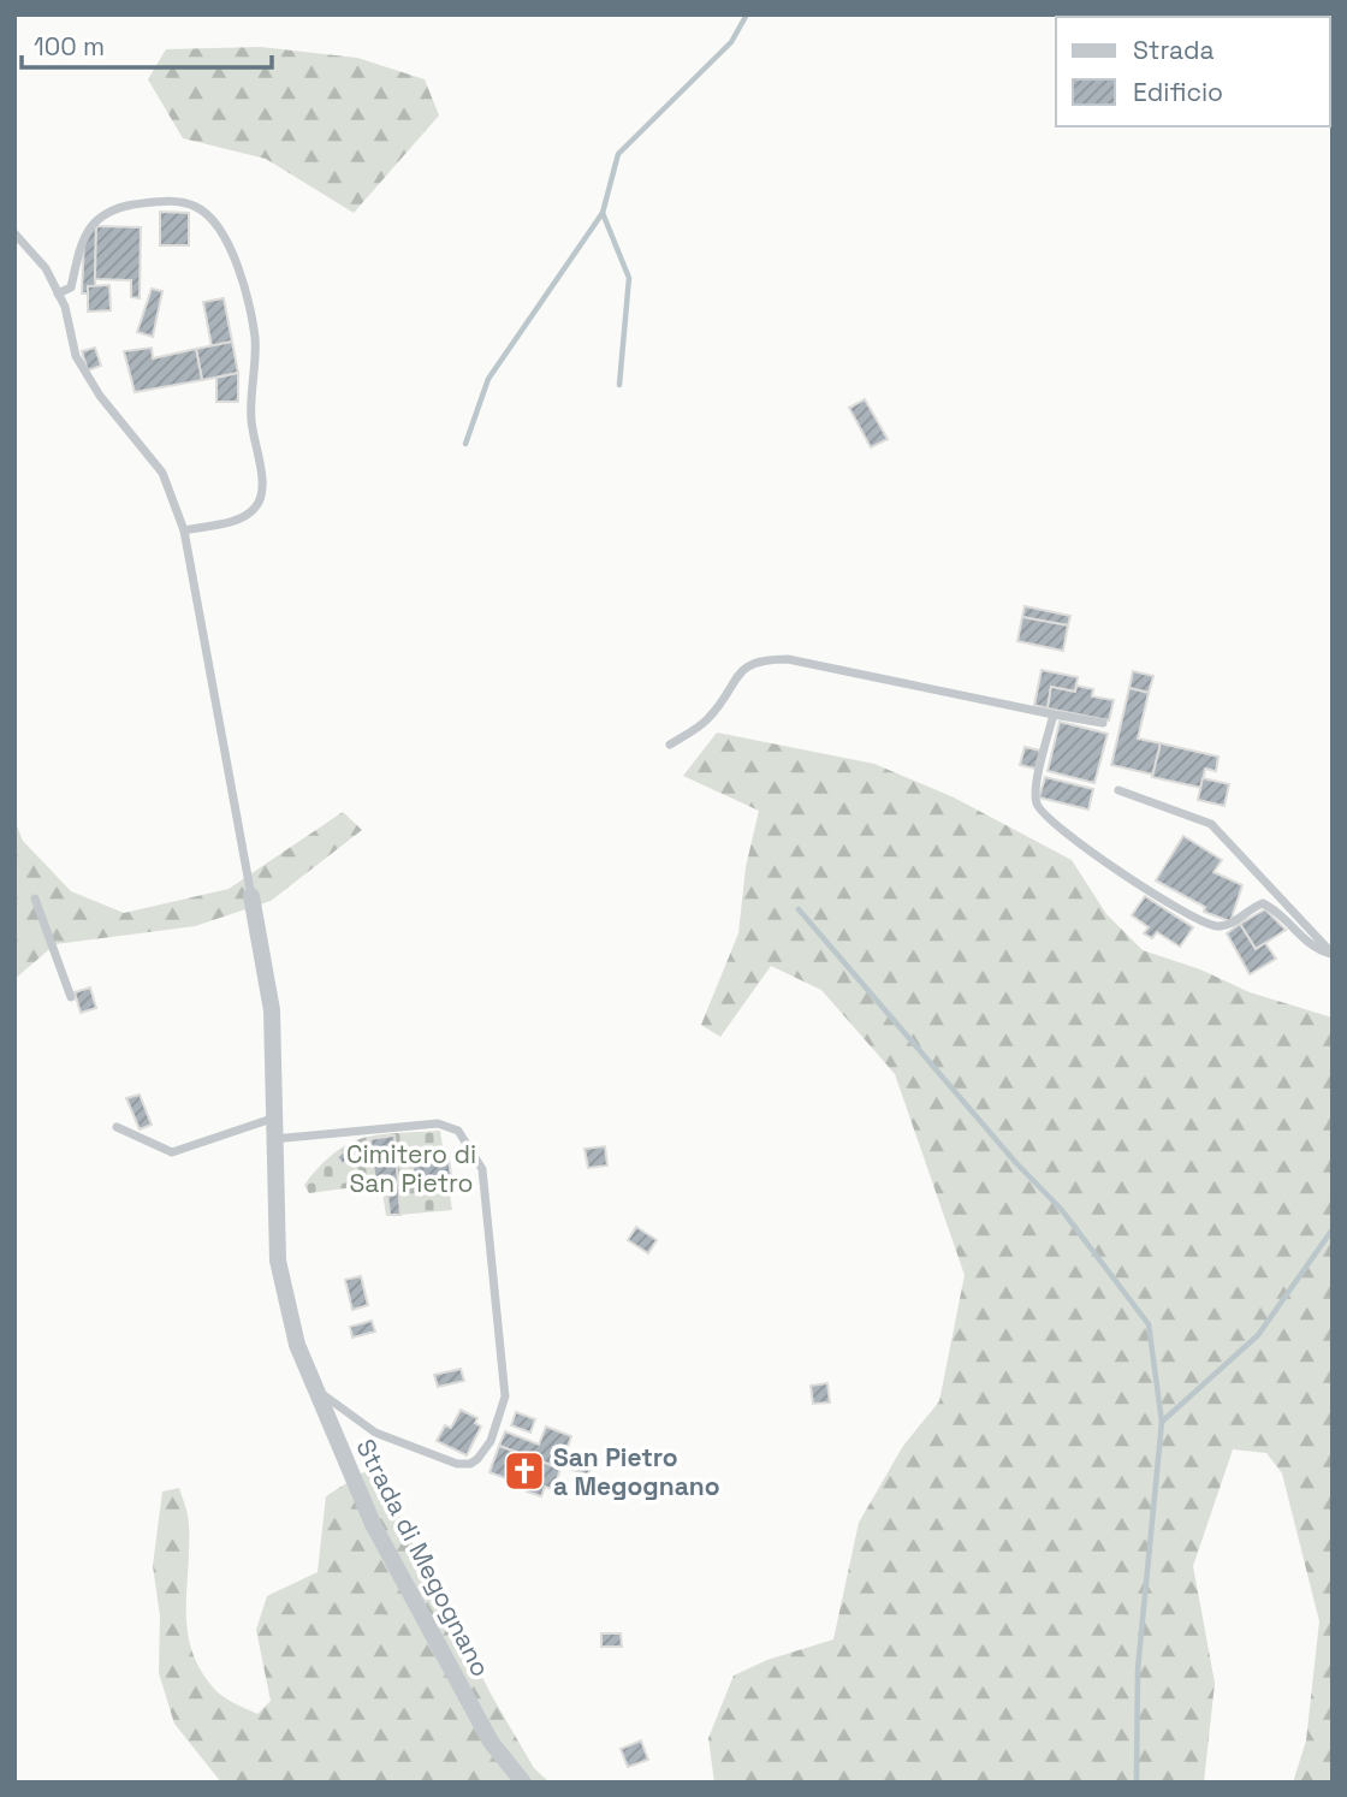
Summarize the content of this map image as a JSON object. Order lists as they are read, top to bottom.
{
  "streets": {
    "street": ["Strada di Megognano"]
  },
  "parks": ["Cimitero di San Pietro"],
  "places": {
    "church": ["San Pietro a Megognano"]
  },
  "legend": ["Strada", "Edificio"],
  "scale_bar": "100 m"
}
